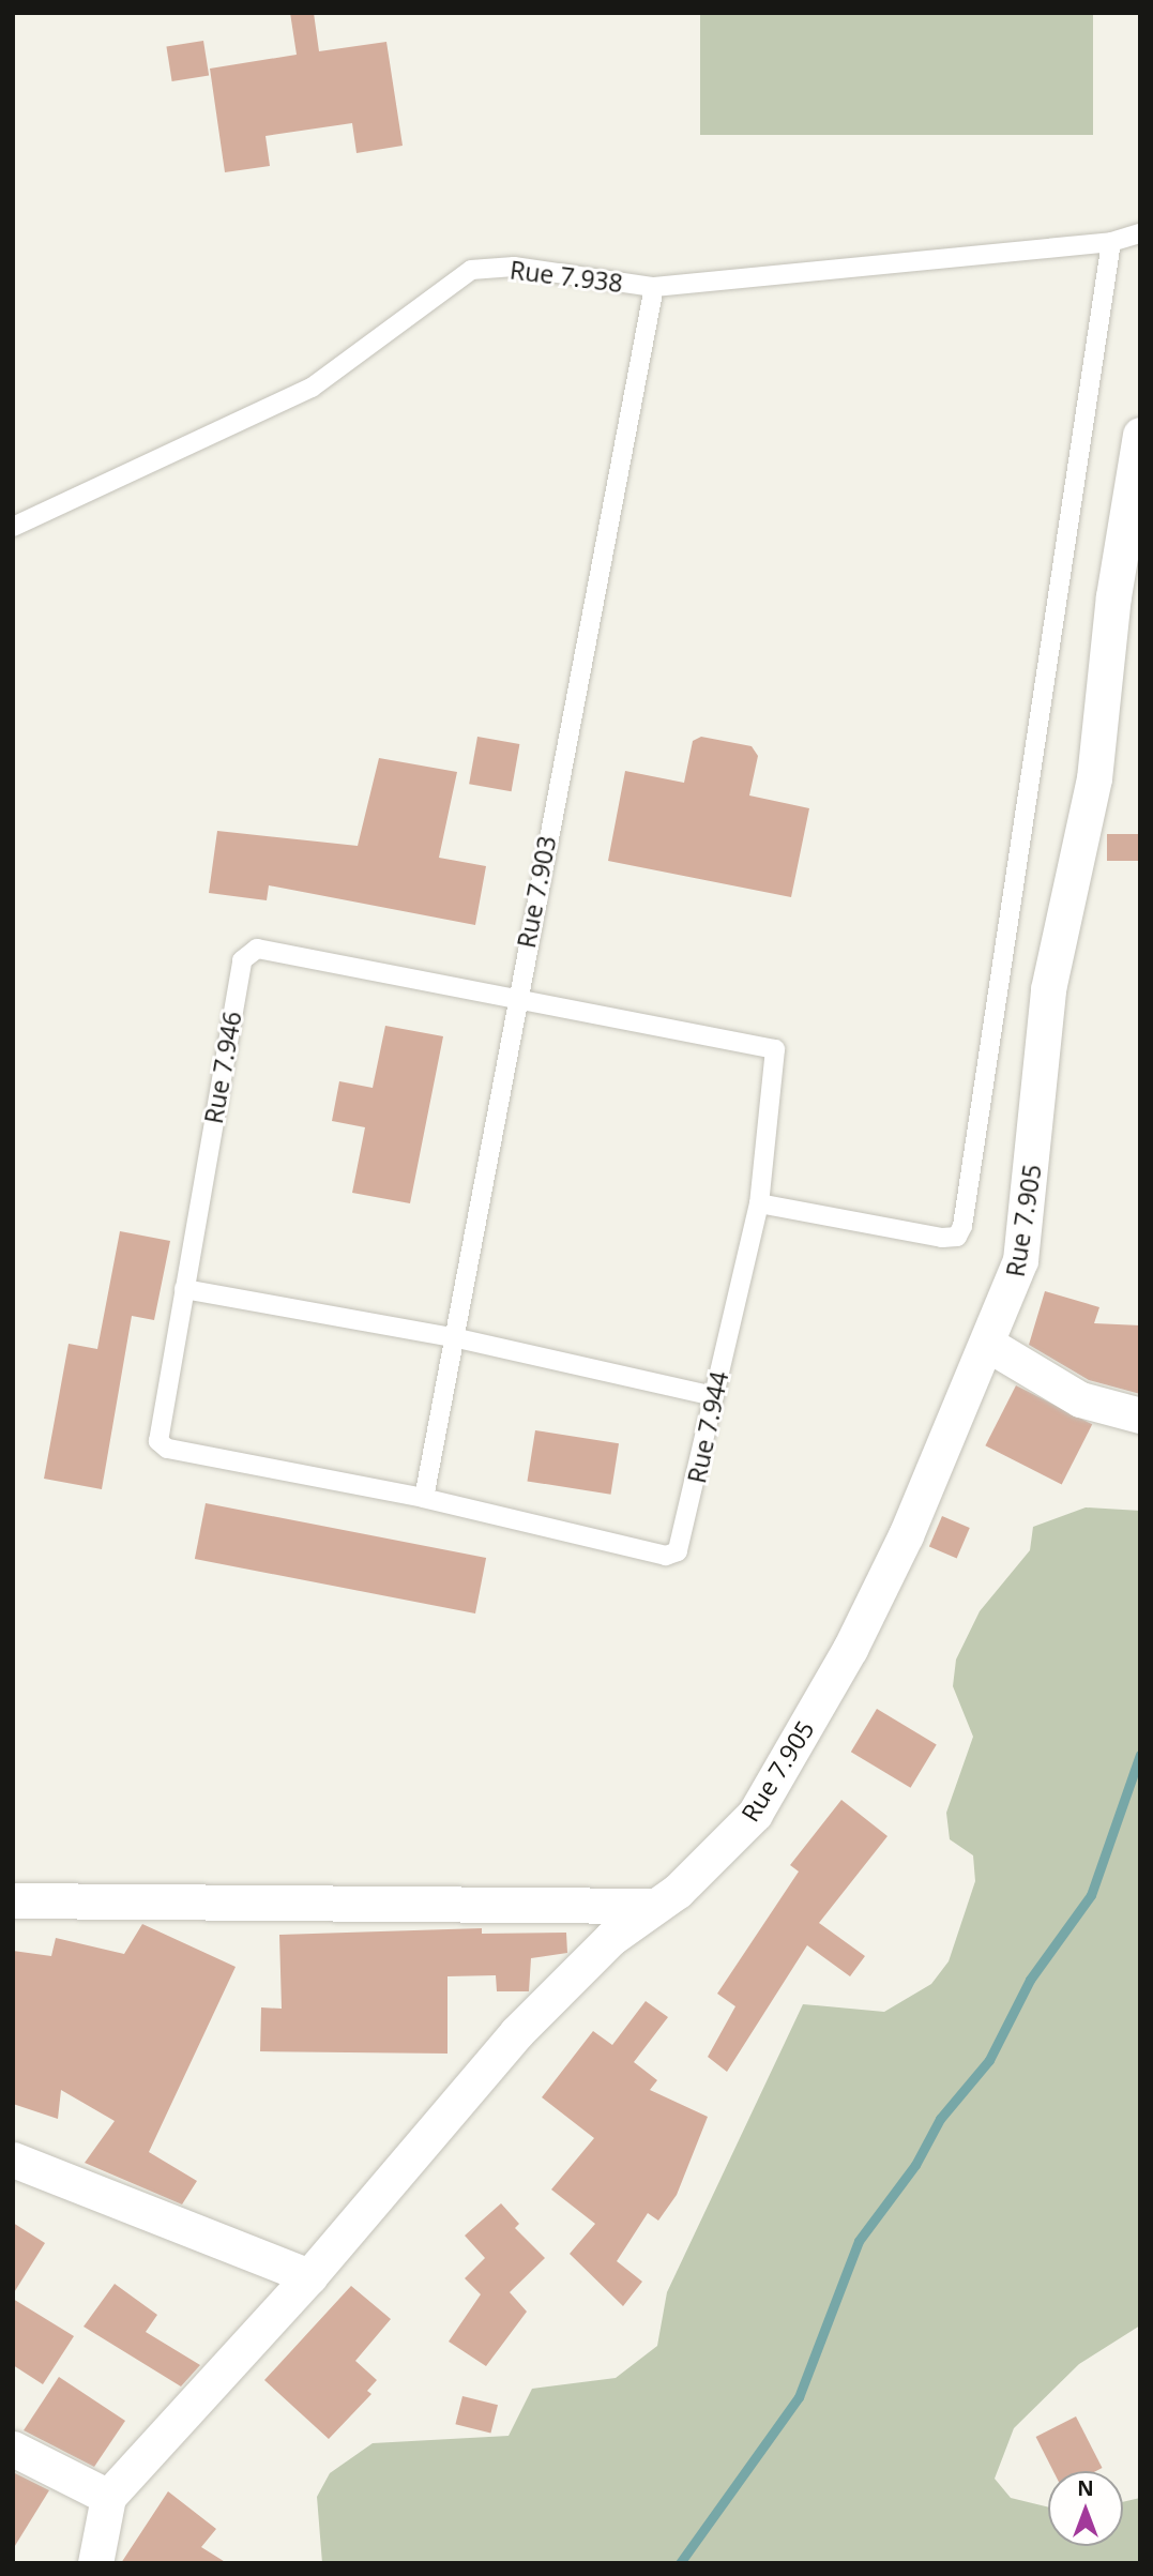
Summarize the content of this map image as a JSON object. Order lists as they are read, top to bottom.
{
  "streets": {
    "street": ["Rue 7.905"],
    "lane": [
      "Rue 7.938",
      "Rue 7.903",
      "Rue 7.946",
      "Rue 7.944"
    ]
  },
  "crossings": [
    ["Rue 7.938", "Rue 7.903"],
    ["Rue 7.903", "Rue 7.946"],
    ["Rue 7.903", "Rue 7.944"],
    ["Rue 7.946", "Rue 7.944"]
  ],
  "north": "top"
}
